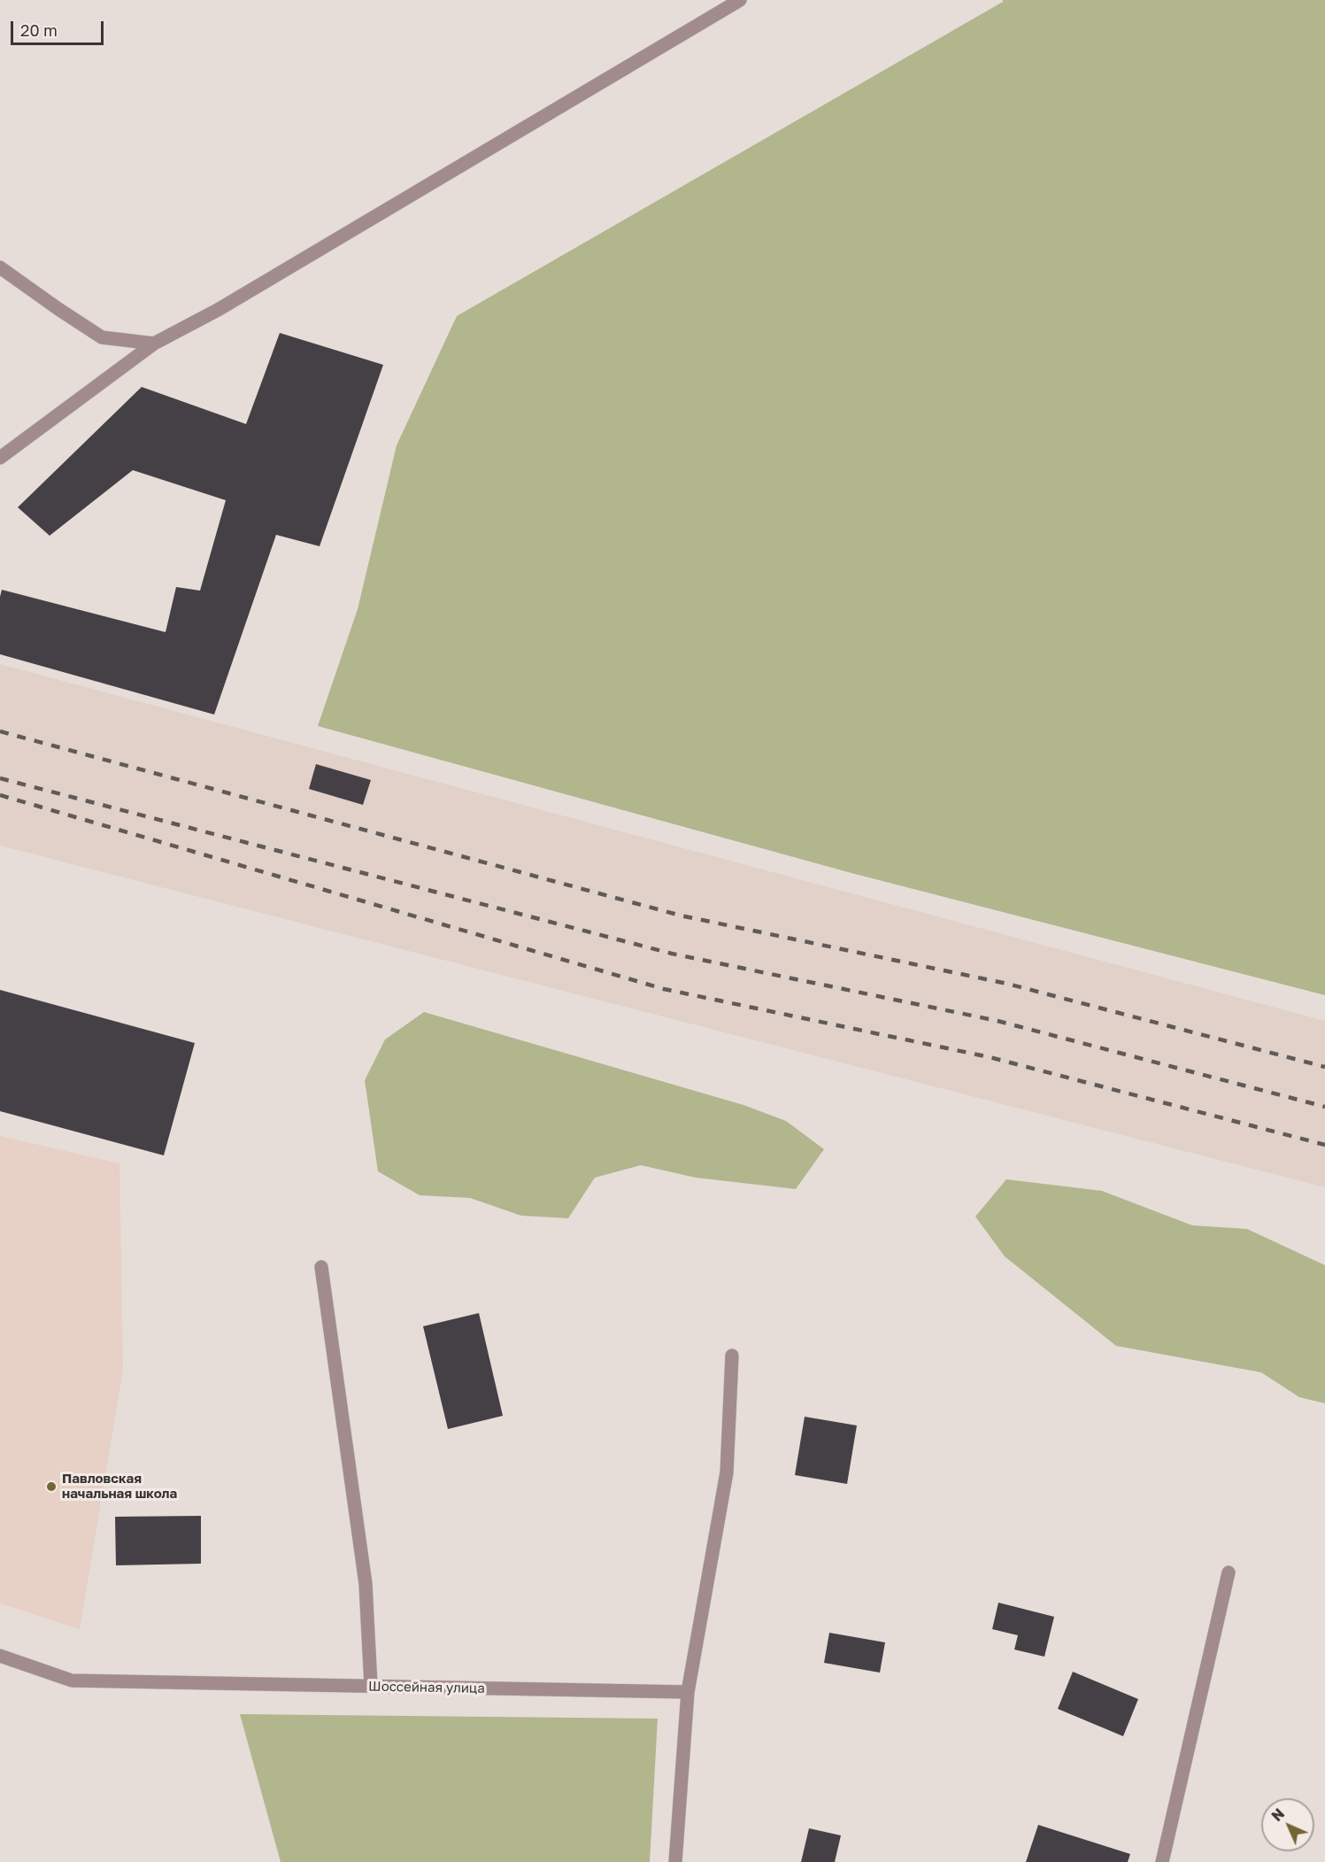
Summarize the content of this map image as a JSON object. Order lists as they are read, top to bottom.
{
  "streets": {
    "street": ["Шоссейная улица"]
  },
  "places": ["Павловская начальная школа"],
  "scale_bar": "20 m",
  "north": "top left"
}
